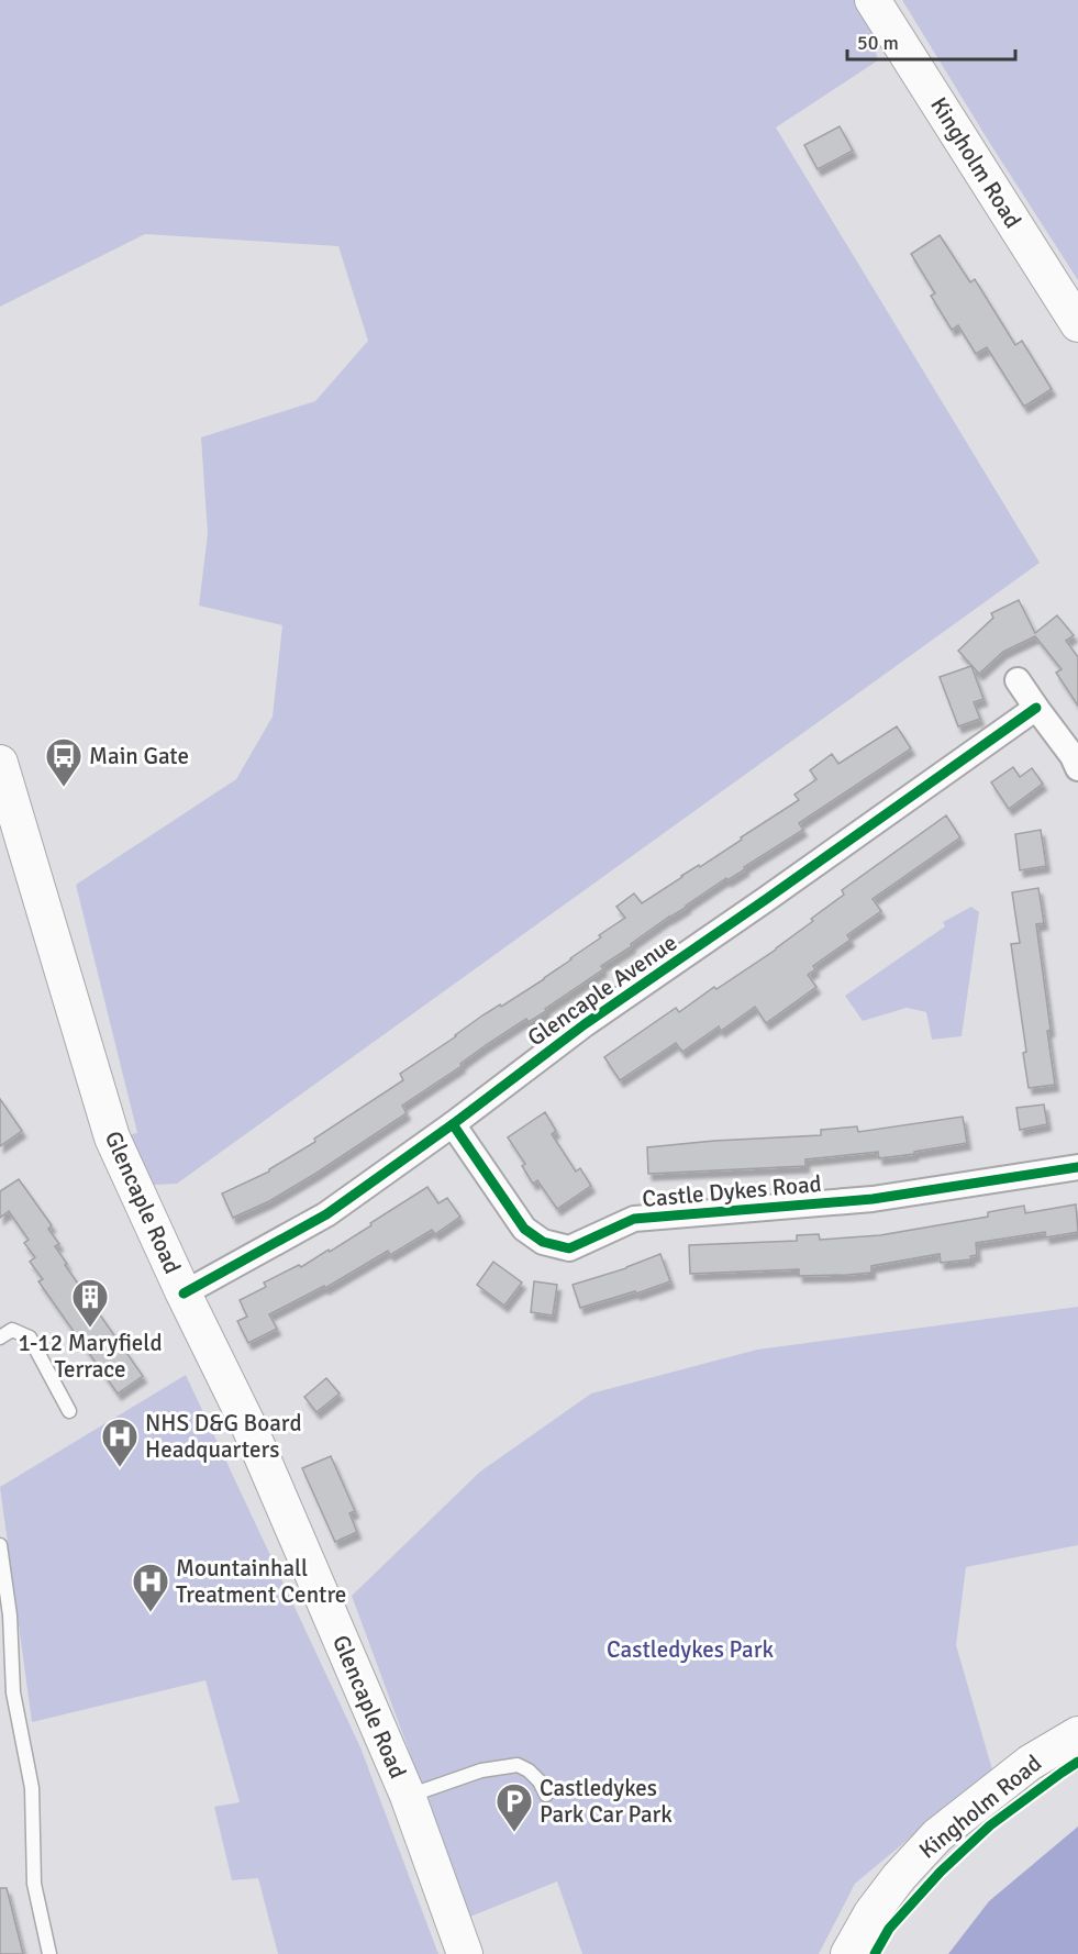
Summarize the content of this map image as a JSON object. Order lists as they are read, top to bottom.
{
  "streets": {
    "main road": ["Kingholm Road", "Glencaple Road"],
    "street": ["Glencaple Avenue", "Castle Dykes Road"]
  },
  "crossings": [
    ["Glencaple Avenue", "Castle Dykes Road"],
    ["Glencaple Avenue", "Glencaple Road"]
  ],
  "parks": ["Castledykes Park"],
  "places": {
    "bus stop": ["Main Gate"],
    "building": ["1-12 Maryfield Terrace"],
    "hospital": ["NHS D&G Board Headquarters", "Mountainhall Treatment Centre"],
    "parking": ["Castledykes Park Car Park"]
  },
  "scale_bar": "50 m"
}
